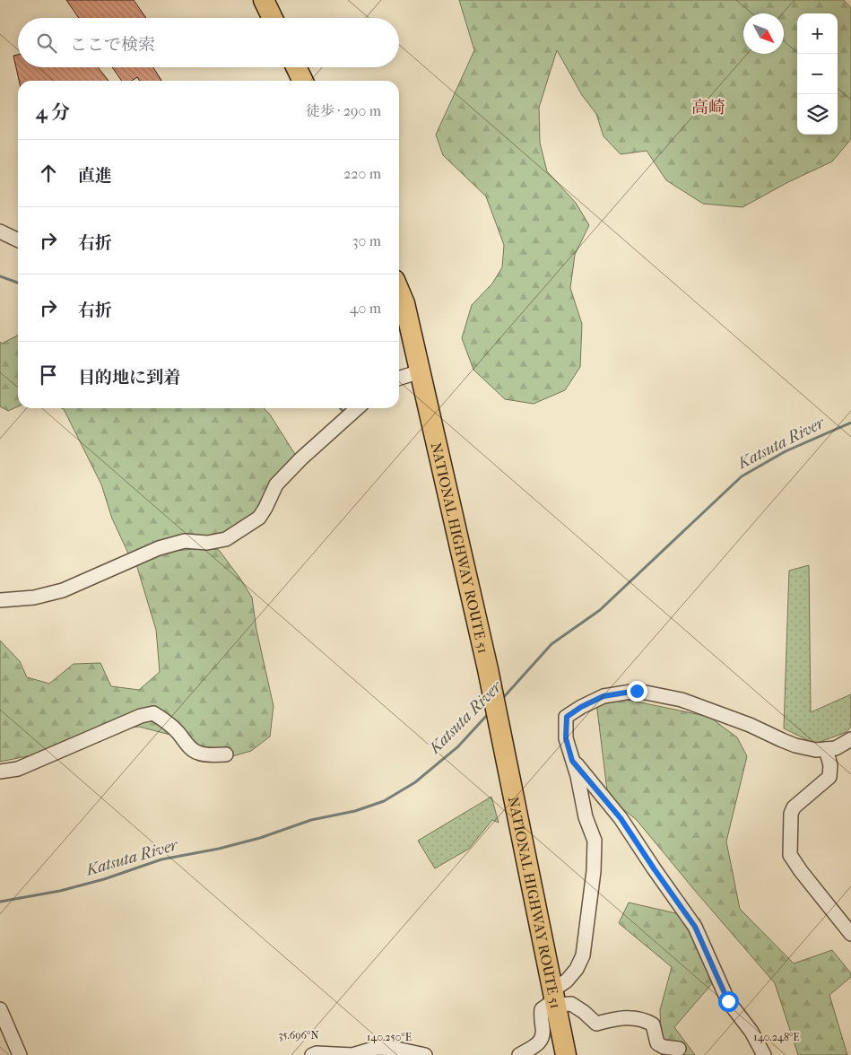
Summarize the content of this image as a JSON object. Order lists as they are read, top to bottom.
{
  "streets": {
    "highway": ["NATIONAL HIGHWAY ROUTE 51"]
  },
  "districts": ["高崎"],
  "water": ["Katsuta River"],
  "north": "bottom right",
  "page": {
    "map_buttons": ["+", "−"],
    "search": "ここで検索",
    "heading": ["4 分", "徒歩 · 290 m"],
    "list": [
      ["直進", "220 m"],
      ["右折", "30 m"],
      ["右折", "40 m"],
      "目的地に到着"
    ]
  },
  "coordinates": ["35.696°N", "140.250°E", "140.248°E"]
}
